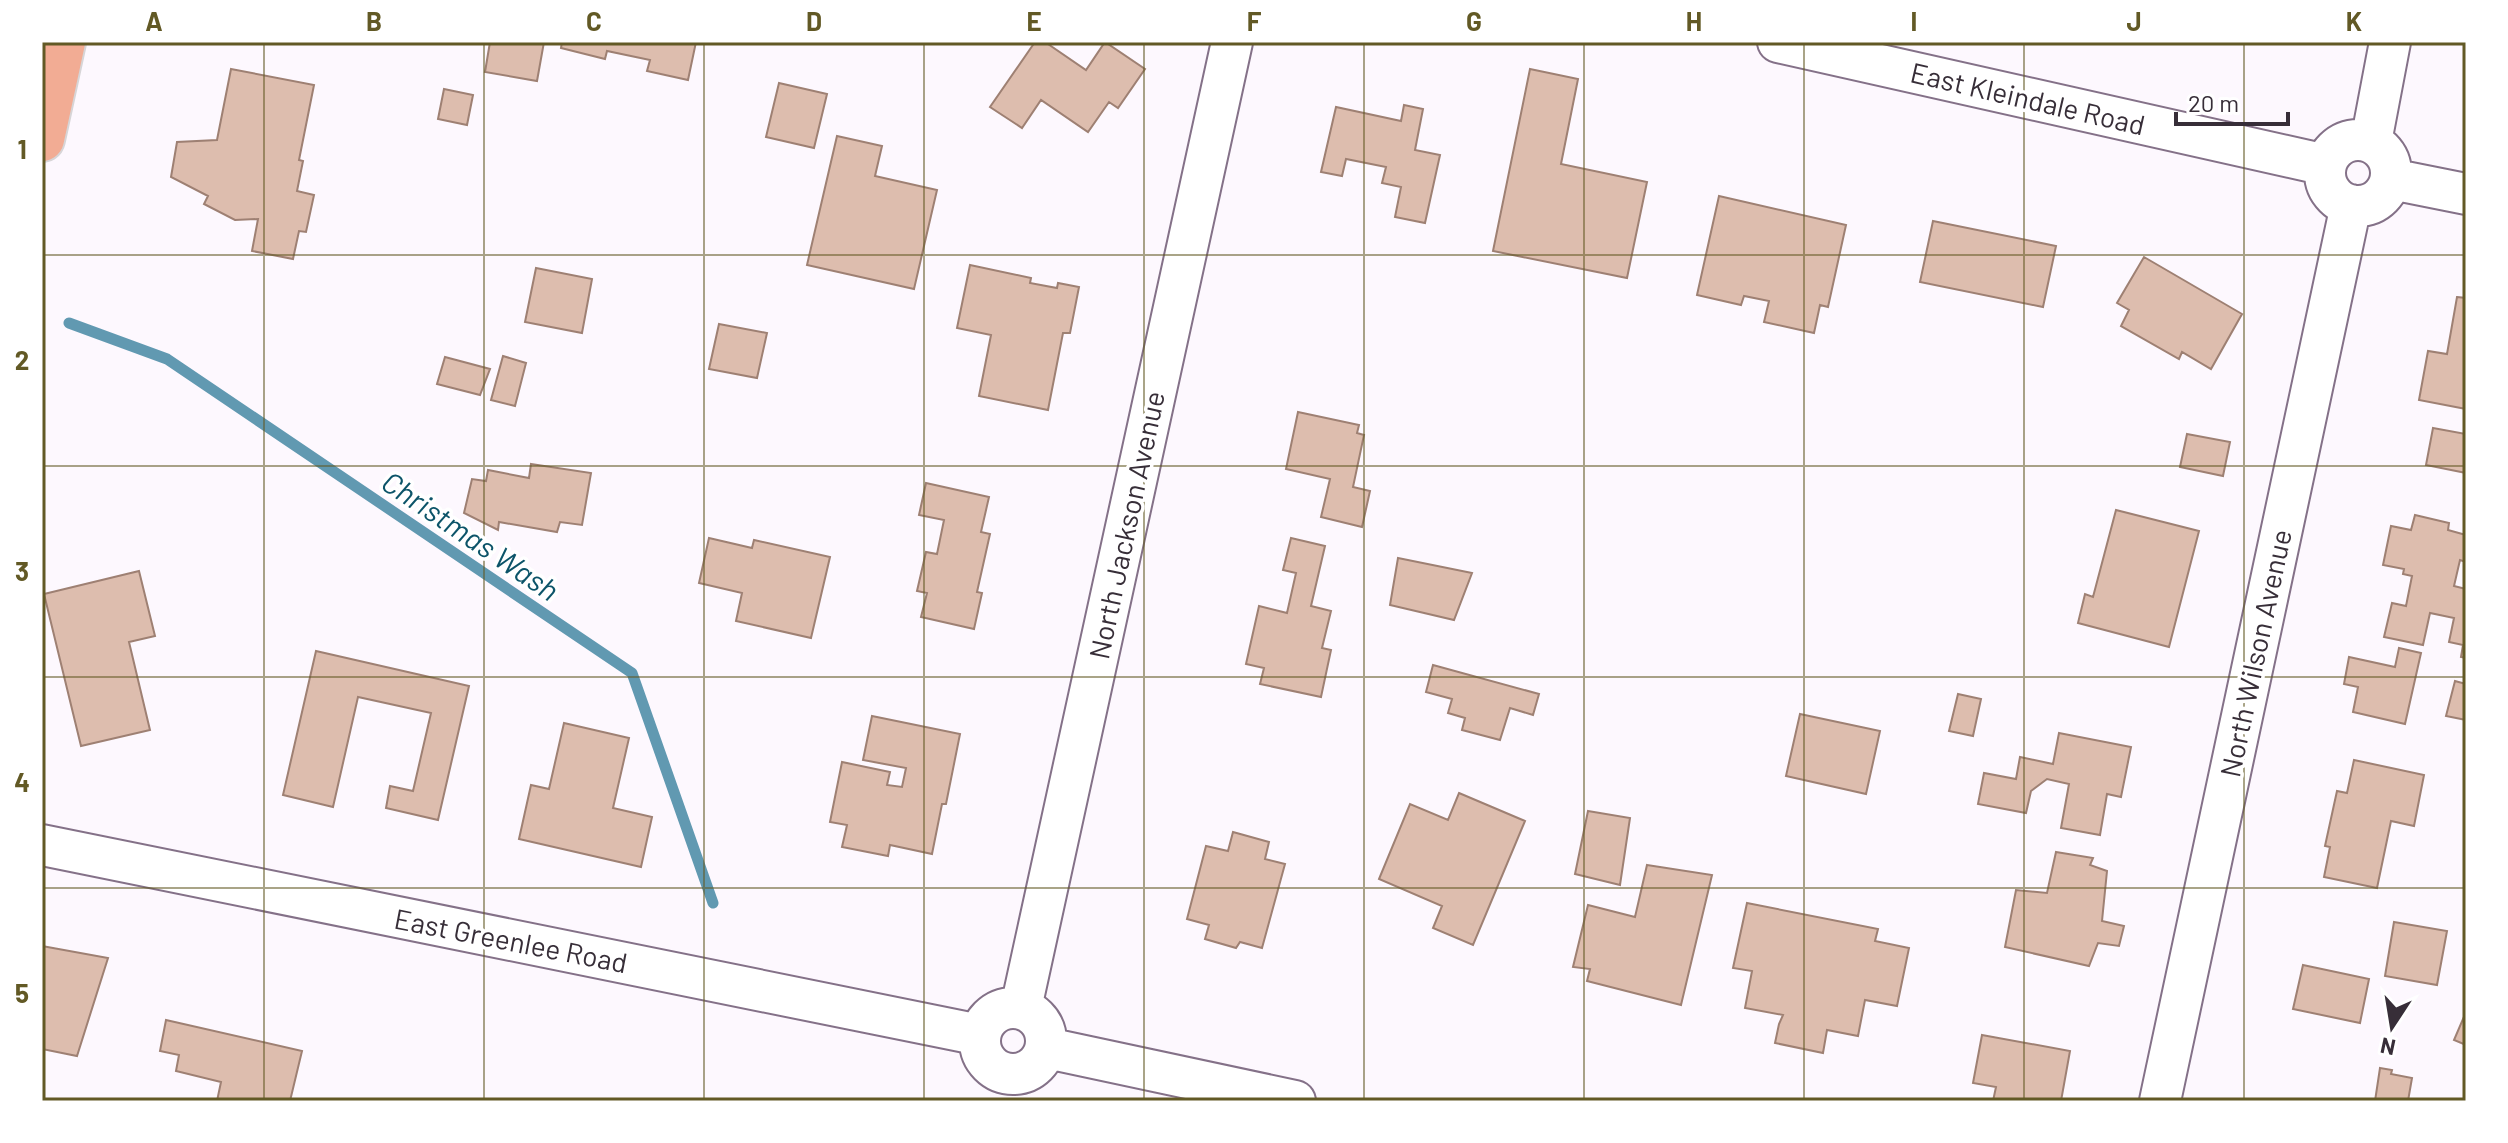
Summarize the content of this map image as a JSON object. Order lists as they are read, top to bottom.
{
  "streets": {
    "street": [
      "East Kleindale Road",
      "North Jackson Avenue",
      "North Wilson Avenue",
      "East Greenlee Road"
    ]
  },
  "crossings": [
    ["East Kleindale Road", "North Wilson Avenue"],
    ["North Jackson Avenue", "East Greenlee Road"]
  ],
  "water": ["Christmas Wash"],
  "scale_bar": "20 m",
  "north": "bottom",
  "grid": {
    "columns": [
      "A",
      "B",
      "C",
      "D",
      "E",
      "F",
      "G",
      "H",
      "I",
      "J",
      "K"
    ],
    "rows": [
      "1",
      "2",
      "3",
      "4",
      "5"
    ]
  }
}
